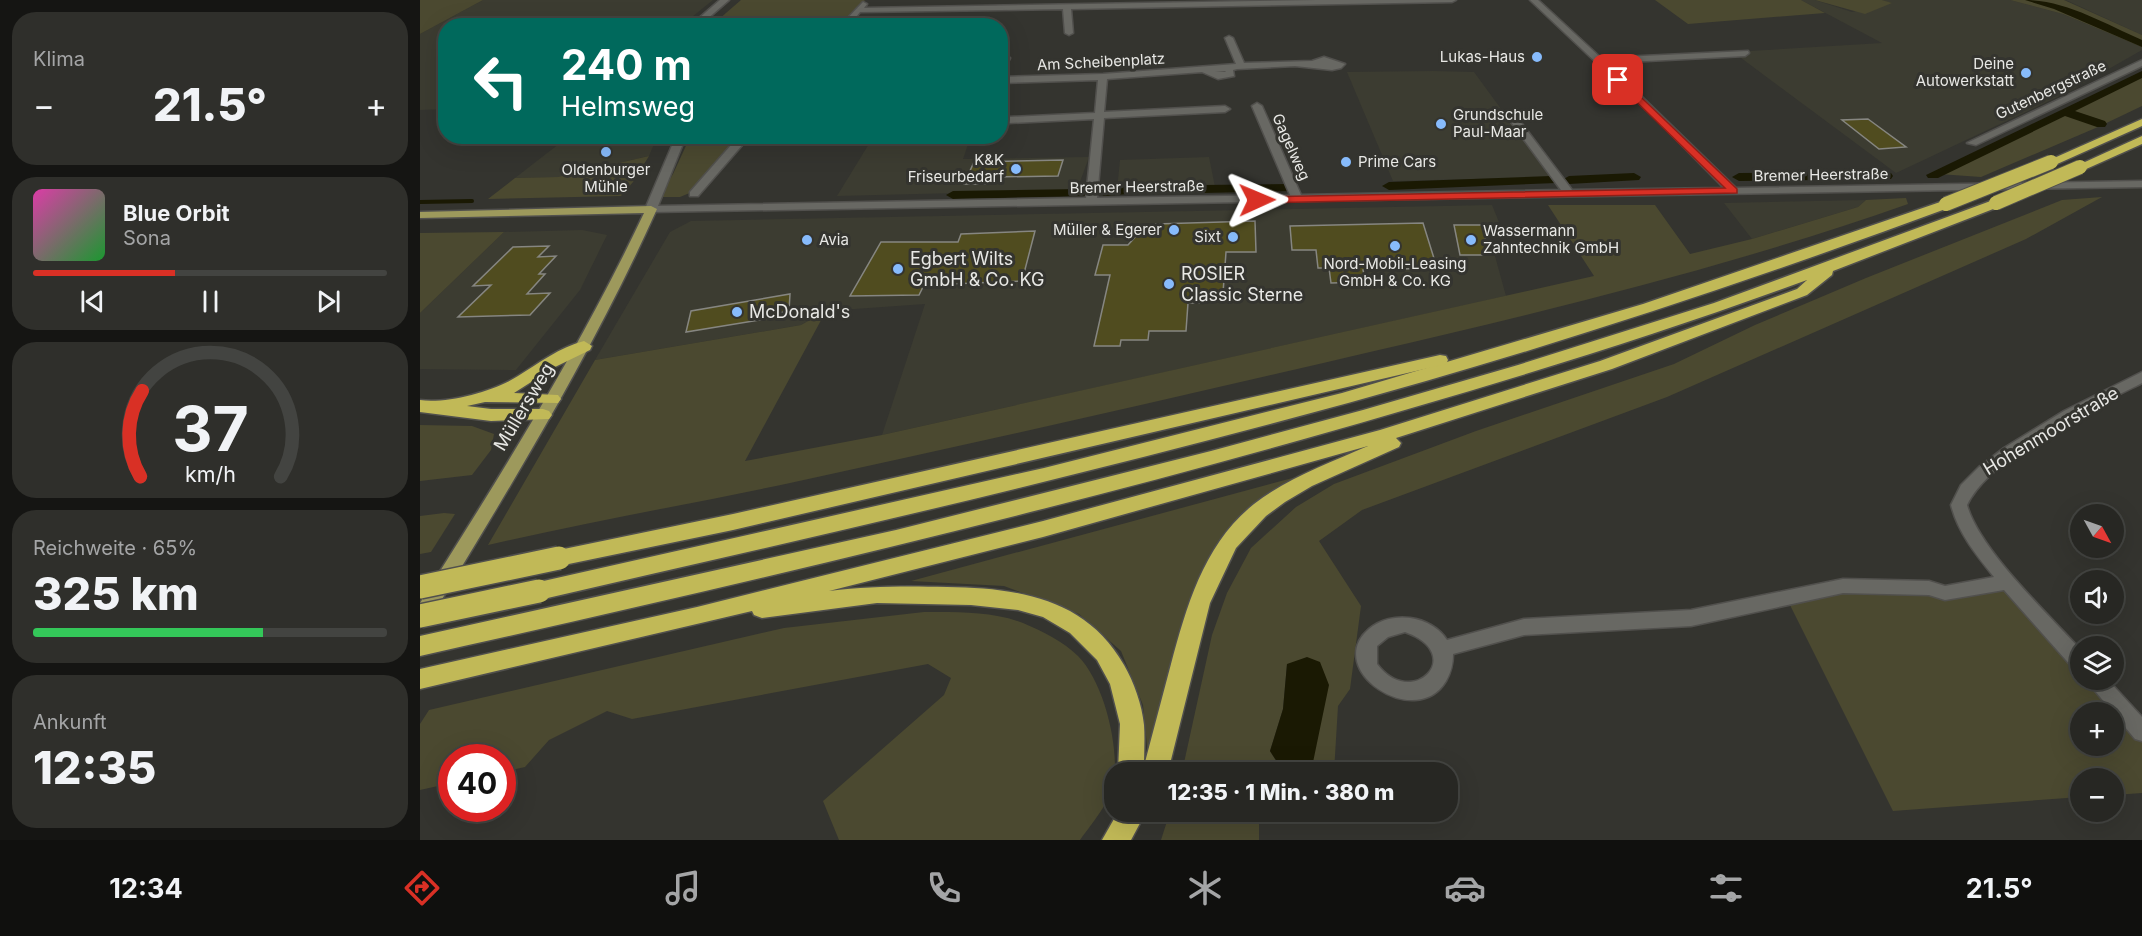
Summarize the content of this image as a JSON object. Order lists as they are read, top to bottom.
{
  "streets": {
    "main road": ["Bremer Heerstraße", "Müllersweg"],
    "street": [
      "Am Scheibenplatz",
      "Gutenbergstraße",
      "Gagelweg",
      "Hohenmoorstraße"
    ]
  },
  "crossings": [
    ["Gagelweg", "Bremer Heerstraße"],
    ["Bremer Heerstraße", "Müllersweg"]
  ],
  "places": [
    "Lukas-Haus",
    "Deine Autowerkstatt",
    "Grundschule Paul-Maar",
    "Oldenburger Mühle",
    "Prime Cars",
    "K&K Friseurbedarf",
    "Müller & Egerer",
    "Sixt",
    "Avia",
    "Wassermann Zahntechnik GmbH",
    "Nord-Mobil-Leasing GmbH & Co. KG",
    "Egbert Wilts GmbH & Co. KG",
    "ROSIER Classic Sterne",
    "McDonald's"
  ],
  "north": "bottom right",
  "page": {
    "tile": [
      "Klima",
      ["Reichweite · 65%", "325 km"],
      ["Ankunft", "12:35"]
    ],
    "turn": ["240 m", "Helmsweg"],
    "heat": ["−", "21.5°", "+"],
    "song": ["Blue Orbit", "Sona"],
    "map_buttons": ["+", "−"],
    "limit": "40",
    "trip": "12:35 · 1 Min. · 380 m",
    "tabs": ["12:34", "21.5°"],
    "gauge": ["37", "km/h"]
  }
}
